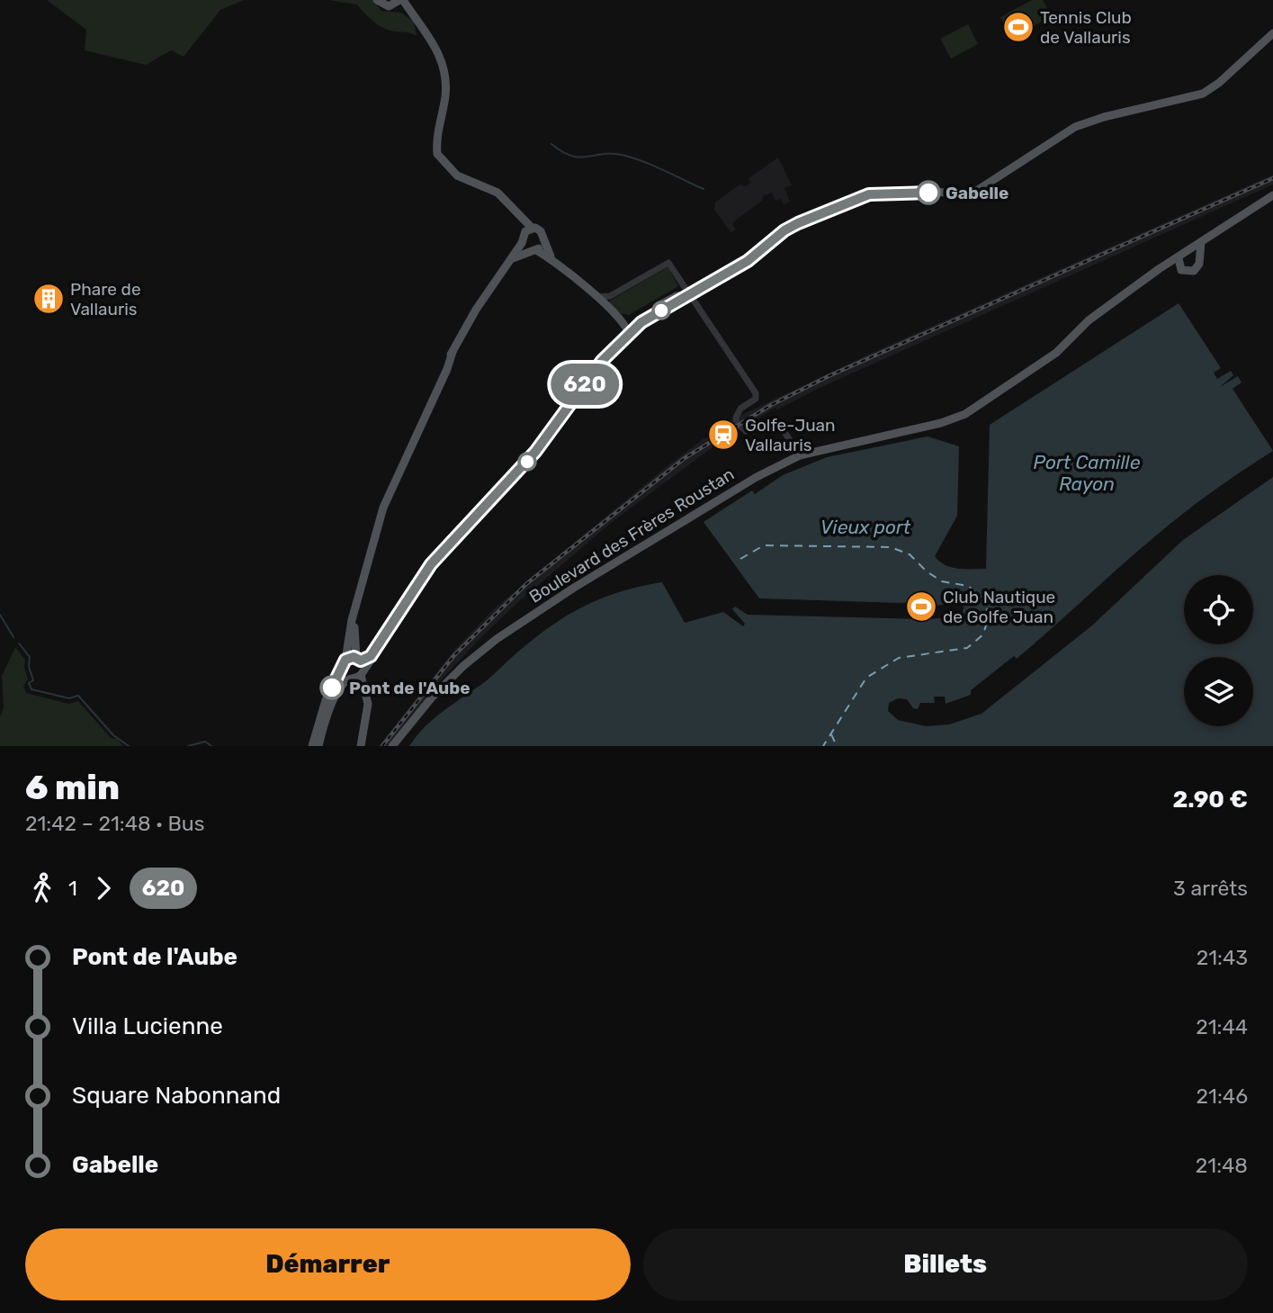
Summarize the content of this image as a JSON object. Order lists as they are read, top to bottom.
{
  "streets": {
    "main road": ["Boulevard des Frères Roustan"]
  },
  "water": ["Port Camille Rayon", "Vieux port"],
  "places": {
    "sports": ["Tennis Club de Vallauris", "Club Nautique de Golfe Juan"],
    "other": ["Gabelle", "Pont de l'Aube"],
    "building": ["Phare de Vallauris"],
    "station": ["Golfe-Juan Vallauris"]
  },
  "lines": ["bus line 620"],
  "page": {
    "on_map": "620",
    "heading": ["6 min", "21:42 – 21:48 · Bus", "2.90 €"],
    "legs": ["1", "620", "3 arrêts"],
    "list": [
      {
        "name": "Pont de l'Aube",
        "value": "21:43"
      },
      {
        "name": "Villa Lucienne",
        "value": "21:44"
      },
      {
        "name": "Square Nabonnand",
        "value": "21:46"
      },
      {
        "name": "Gabelle",
        "value": "21:48"
      }
    ],
    "buttons": ["Démarrer", "Billets"]
  }
}
